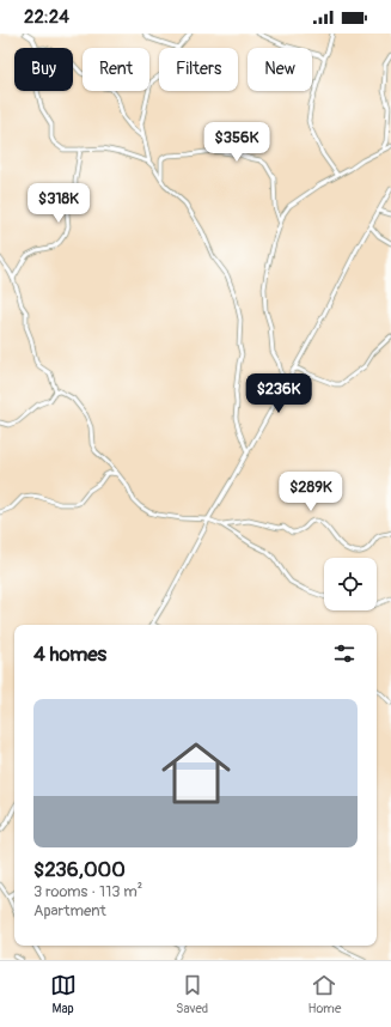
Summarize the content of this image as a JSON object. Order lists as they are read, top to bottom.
{
  "page": {
    "status": "22:24",
    "chip": [
      "Buy",
      "Rent",
      "Filters",
      "New"
    ],
    "price": [
      "$356K",
      "$318K",
      "$236K",
      "$289K"
    ],
    "heading": "4 homes",
    "list": [
      {
        "name": "$236,000",
        "note": "3 rooms · 113 m² · Apartment"
      }
    ],
    "tabs": ["Map", "Saved", "Home"]
  }
}
